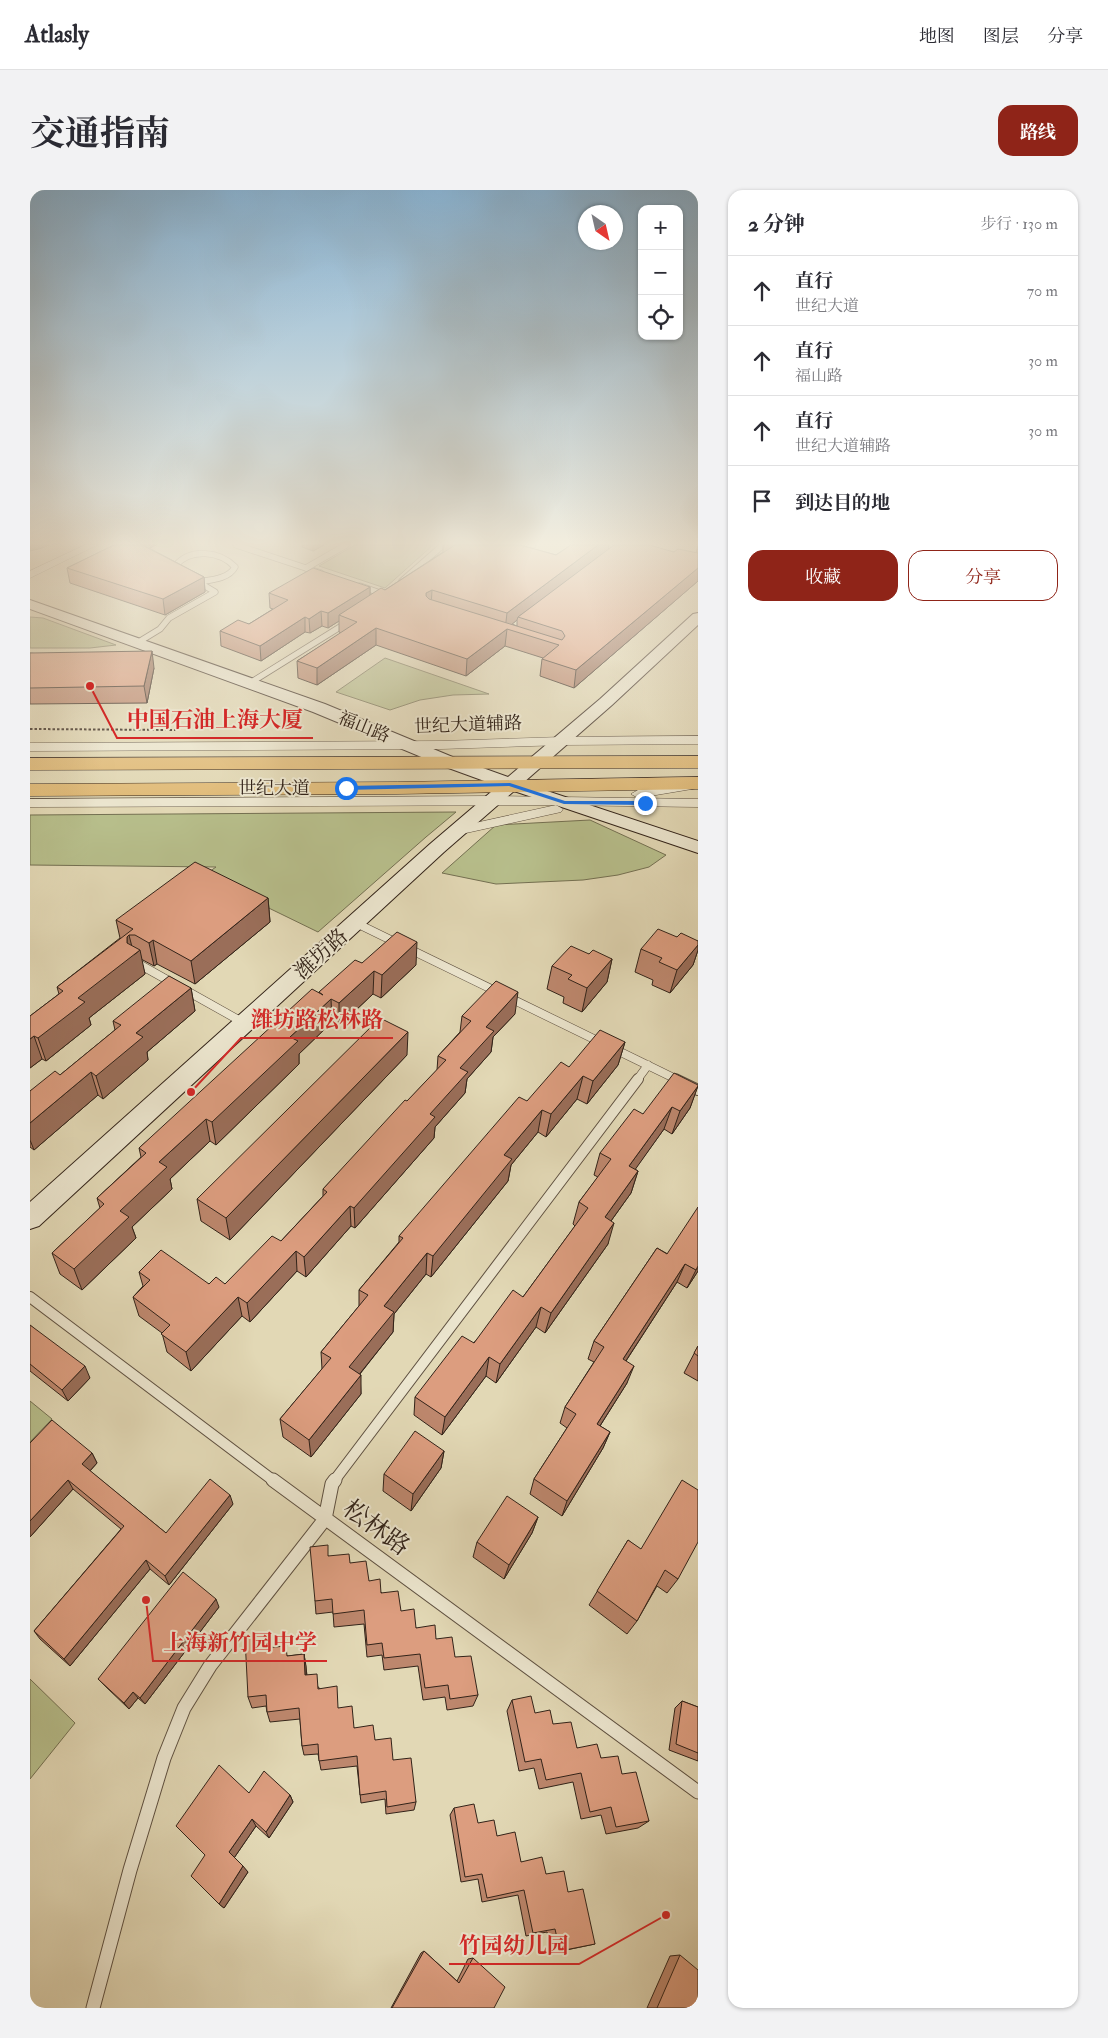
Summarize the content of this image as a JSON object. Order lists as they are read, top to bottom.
{
  "streets": {
    "main road": ["世纪大道"],
    "street": ["世纪大道辅路", "福山路", "潍坊路"],
    "lane": ["松林路"]
  },
  "crossings": [
    ["世纪大道辅路", "福山路"],
    ["世纪大道辅路", "潍坊路"],
    ["福山路", "世纪大道"],
    ["福山路", "潍坊路"],
    ["世纪大道", "潍坊路"]
  ],
  "places": [
    "中国石油上海大厦",
    "潍坊路松林路",
    "上海新竹园中学",
    "竹园幼儿园"
  ],
  "north": "bottom right",
  "page": {
    "header": "Atlasly",
    "nav": ["地图", "图层", "分享"],
    "title": "交通指南",
    "buttons": [
      "路线",
      ["收藏", "分享"]
    ],
    "heading": ["2 分钟", "步行 · 130 m"],
    "map_buttons": ["+", "−"],
    "list": [
      ["直行", "世纪大道", "70 m"],
      ["直行", "福山路", "30 m"],
      ["直行", "世纪大道辅路", "30 m"],
      "到达目的地"
    ]
  }
}
